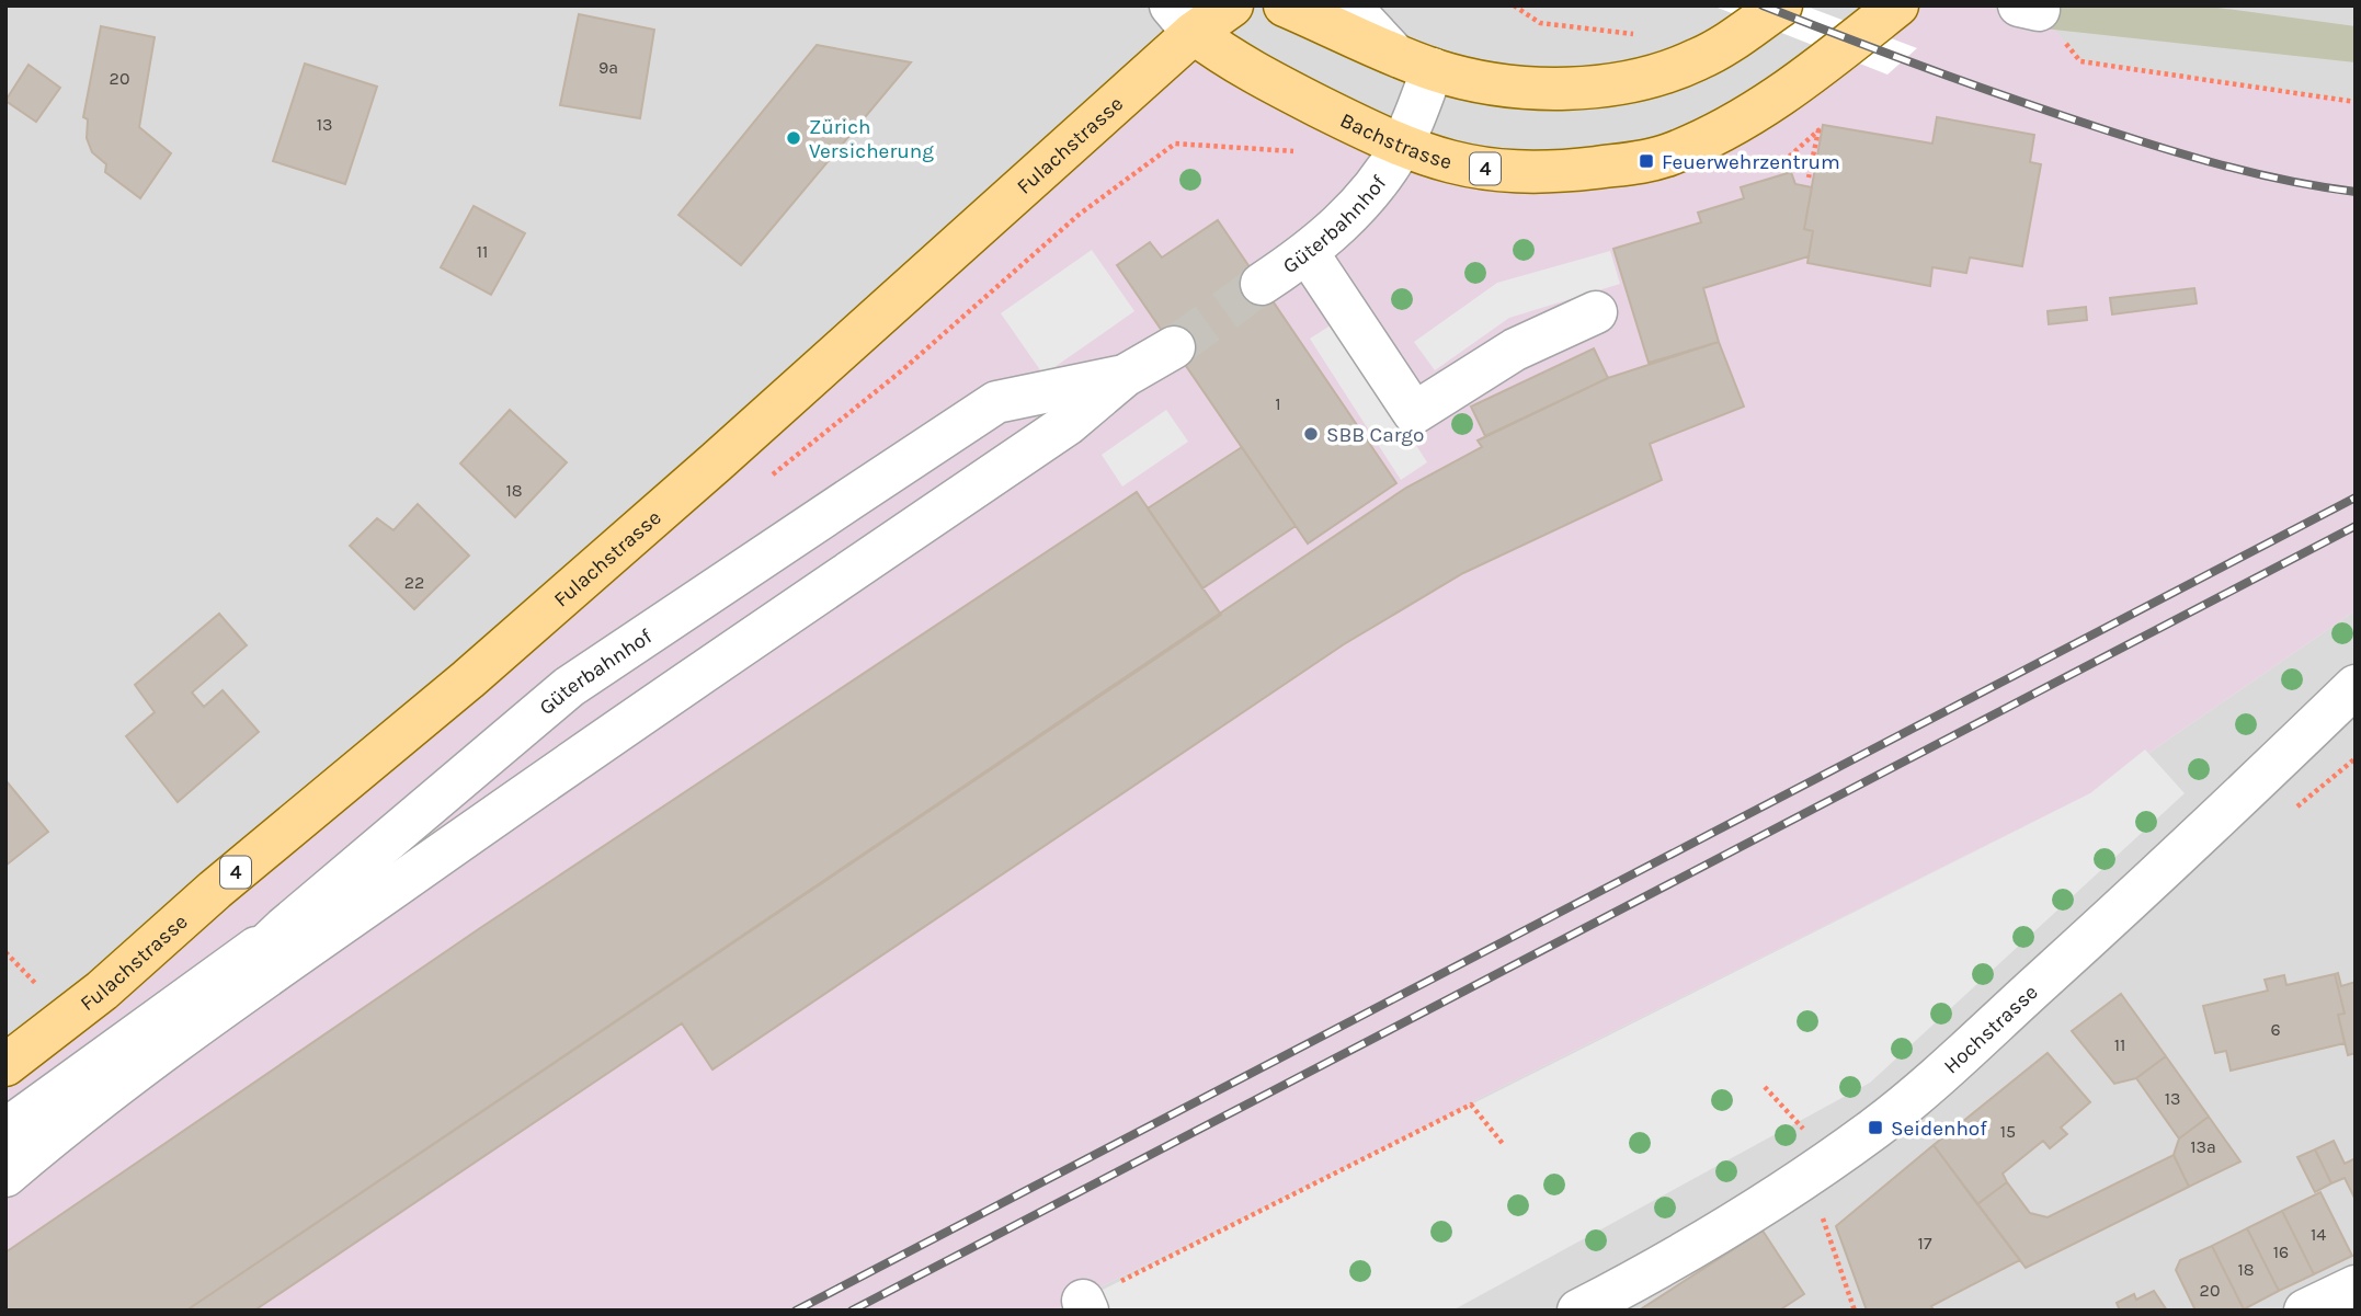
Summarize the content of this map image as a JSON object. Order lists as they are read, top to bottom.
{
  "streets": {
    "main road": ["Bachstrasse", "Fulachstrasse", "4"],
    "street": ["Güterbahnhof", "Hochstrasse"]
  },
  "crossings": [
    ["Bachstrasse", "Fulachstrasse"],
    ["Bachstrasse", "4"],
    ["Bachstrasse", "Güterbahnhof"],
    ["Fulachstrasse", "4"]
  ],
  "places": {
    "other": ["Zürich Versicherung", "SBB Cargo"],
    "transit": ["Feuerwehrzentrum", "Seidenhof"]
  },
  "house_numbers": [
    "9a",
    "20",
    "13",
    "11",
    "1",
    "18",
    "22",
    "6",
    "11",
    "13",
    "15",
    "13a",
    "14",
    "17",
    "16",
    "18",
    "20"
  ]
}
